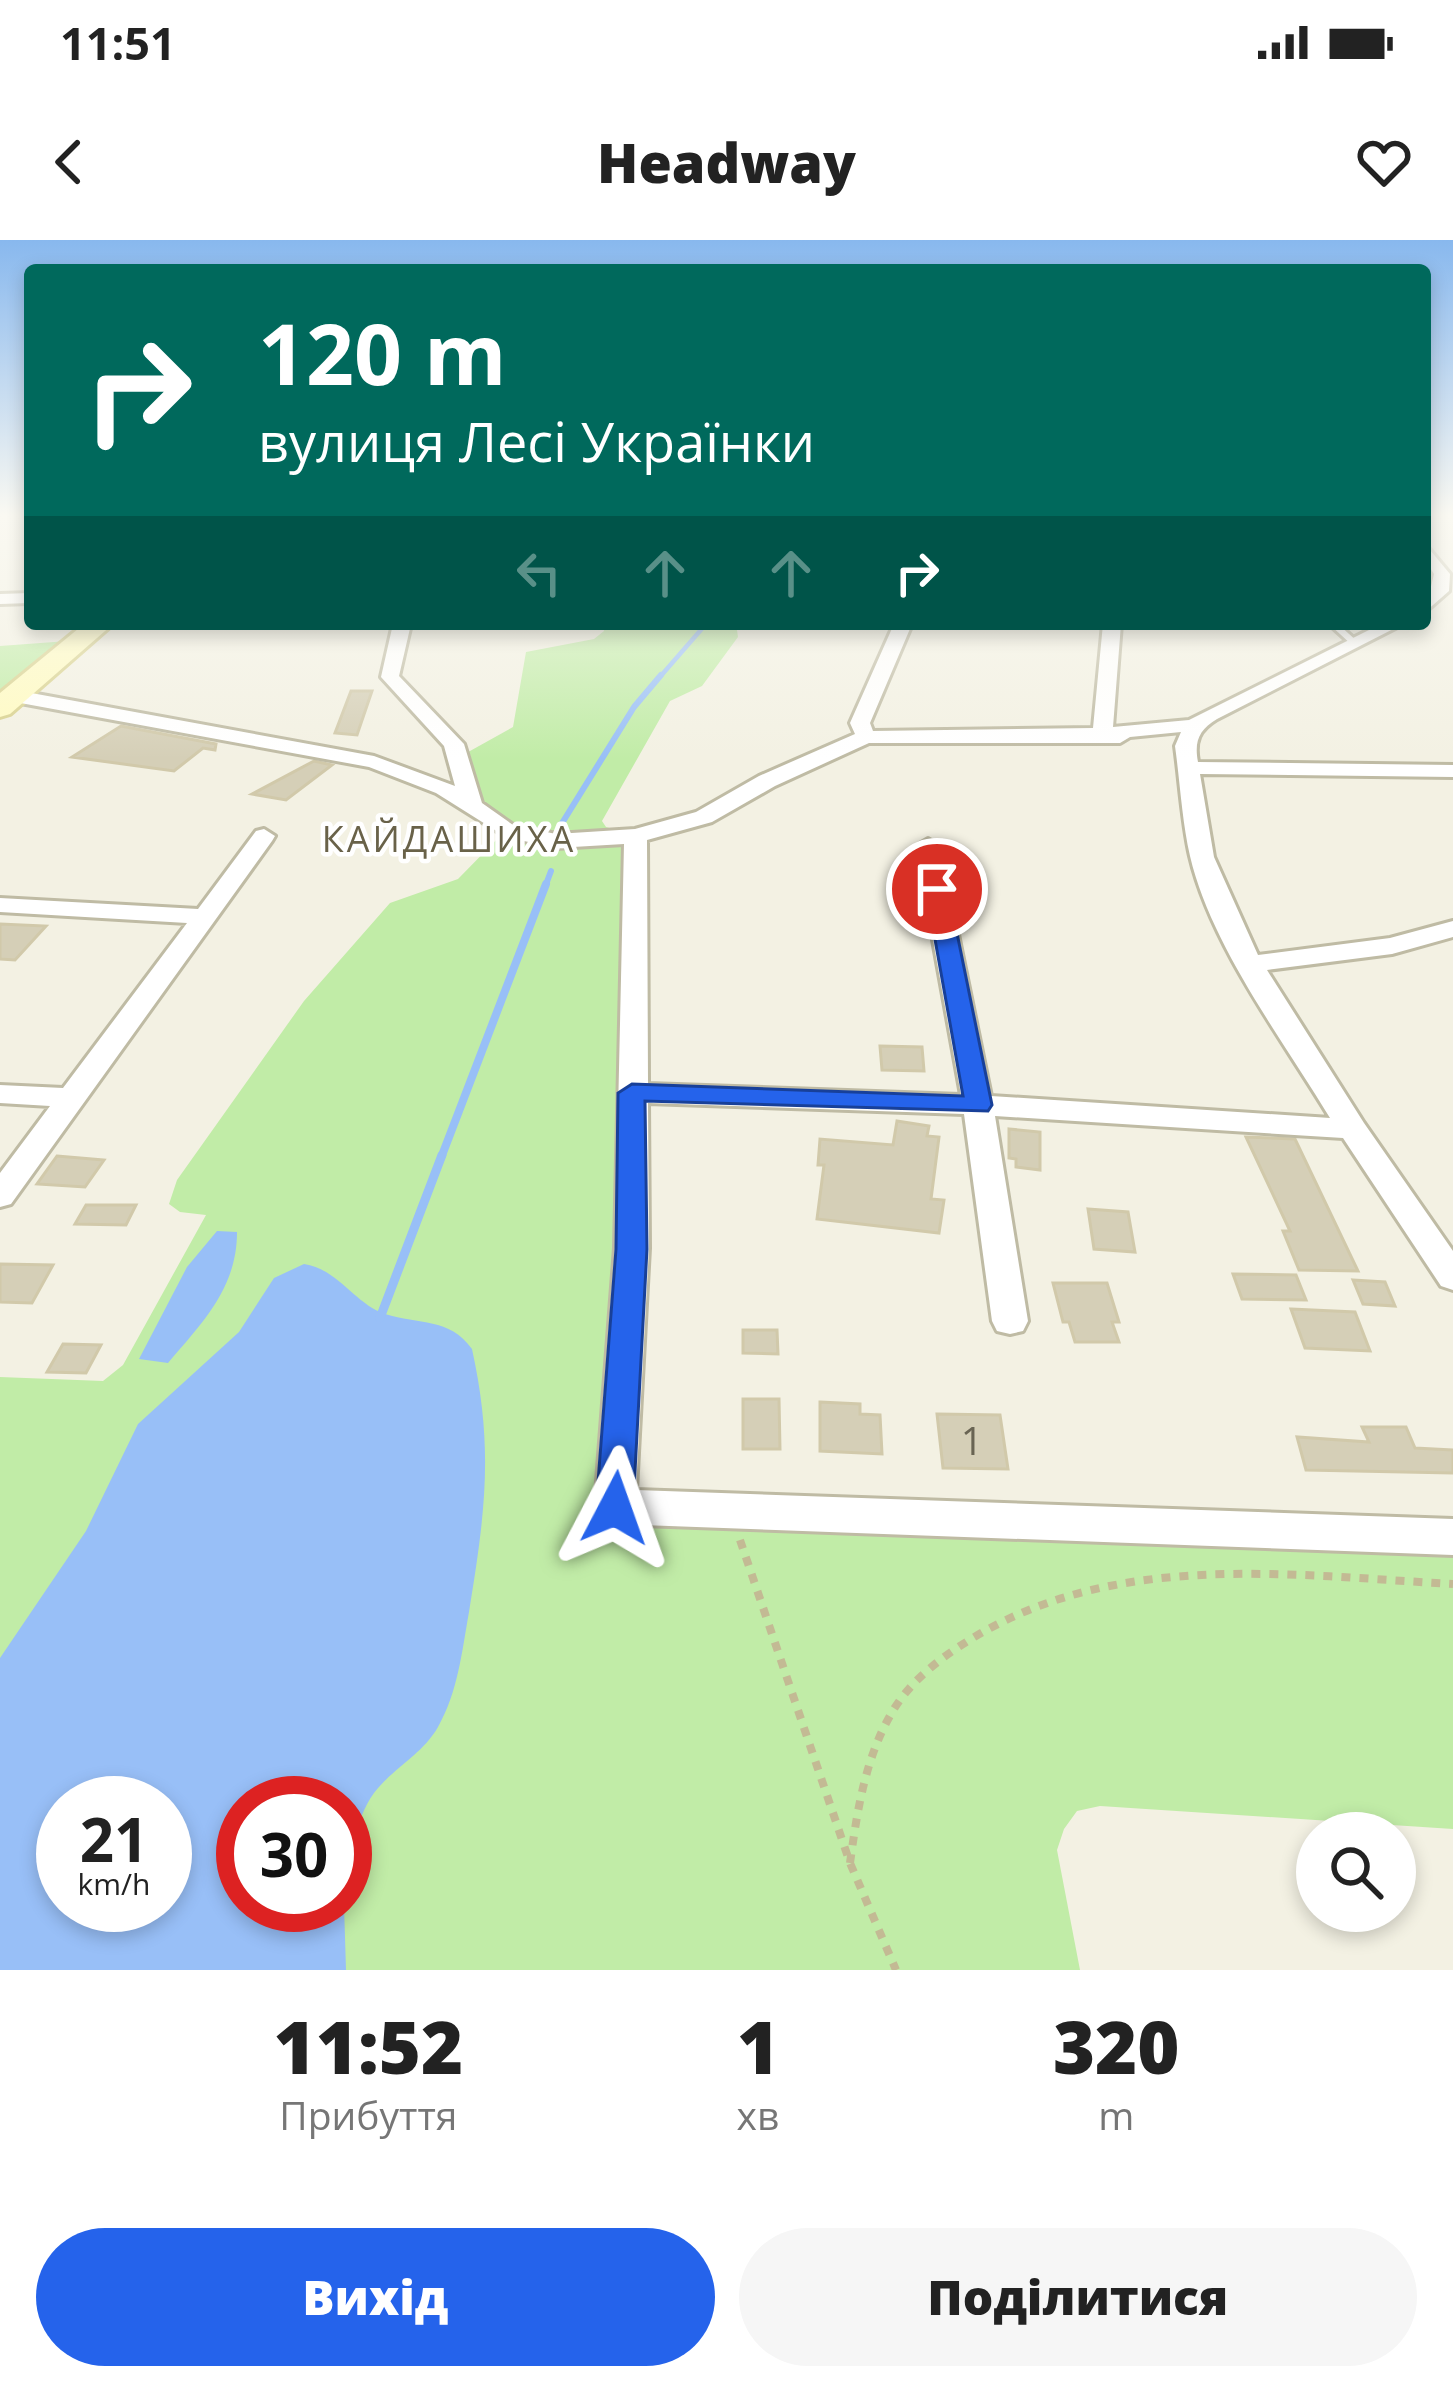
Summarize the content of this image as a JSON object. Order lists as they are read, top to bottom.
{
  "districts": ["КАЙДАШИХА"],
  "house_numbers": ["1"],
  "page": {
    "status": "11:51",
    "header": "Headway",
    "turn": ["120 m", "вулиця Лесі Українки"],
    "speed": "21 km/h",
    "limit": "30",
    "eta": [
      "11:52",
      "Прибуття",
      "1",
      "хв",
      "320",
      "m"
    ],
    "buttons": ["Вихід", "Поділитися"]
  }
}
